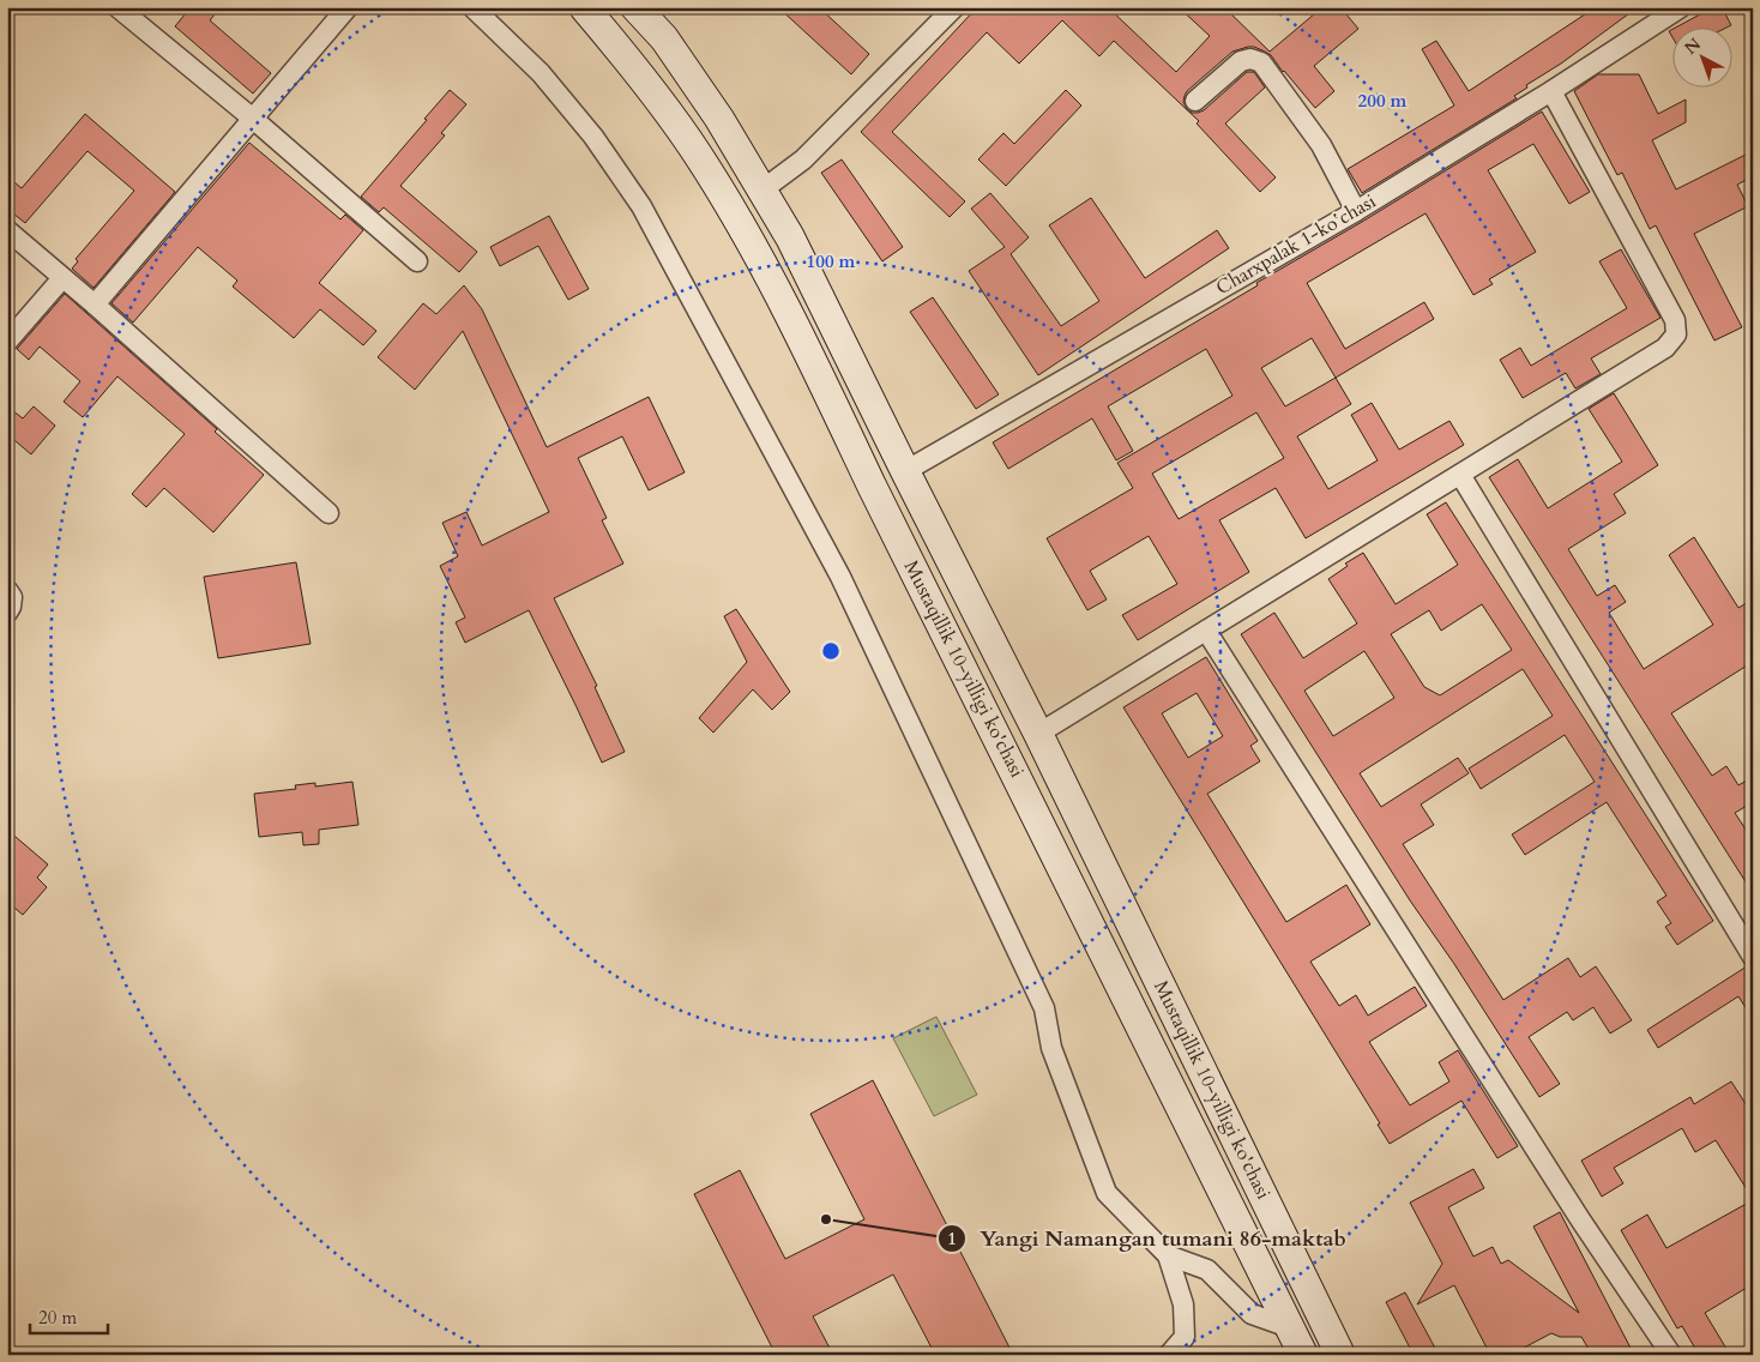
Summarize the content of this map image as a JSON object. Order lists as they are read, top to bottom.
{
  "streets": {
    "main road": ["Mustaqillik 10-yilligi ko'chasi"],
    "street": ["Charxpalak 1-koʻchasi"]
  },
  "crossings": [
    ["Charxpalak 1-koʻchasi", "Mustaqillik 10-yilligi ko'chasi"]
  ],
  "places": ["Yangi Namangan tumani 86-maktab"],
  "scale_bar": "20 m",
  "north": "top left",
  "rings": ["200 m", "100 m"]
}
